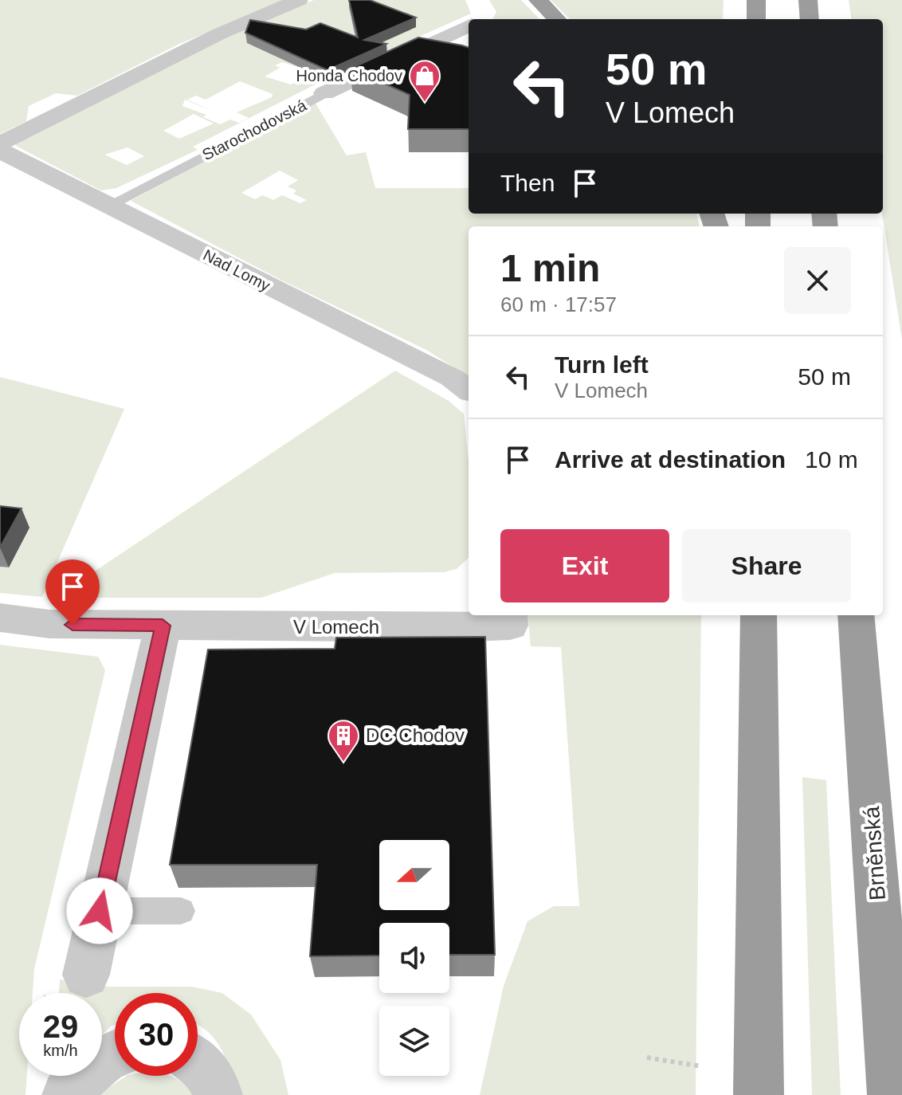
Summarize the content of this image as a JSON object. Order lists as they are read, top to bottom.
{
  "streets": {
    "highway": ["Brněnská"],
    "street": ["Starochodovská", "Nad Lomy", "V Lomech"]
  },
  "crossings": [
    ["Starochodovská", "Nad Lomy"]
  ],
  "places": {
    "shop": ["Honda Chodov"],
    "building": ["DC Chodov"]
  },
  "north": "left",
  "page": {
    "turn": ["50 m", "V Lomech"],
    "then": "Then",
    "heading": ["1 min", "60 m · 17:57"],
    "list": [
      {
        "name": "Turn left",
        "note": "V Lomech",
        "value": "50 m"
      },
      {
        "name": "Arrive at destination",
        "value": "10 m"
      }
    ],
    "buttons": ["Exit", "Share"],
    "speed": "29 km/h",
    "limit": "30"
  }
}
